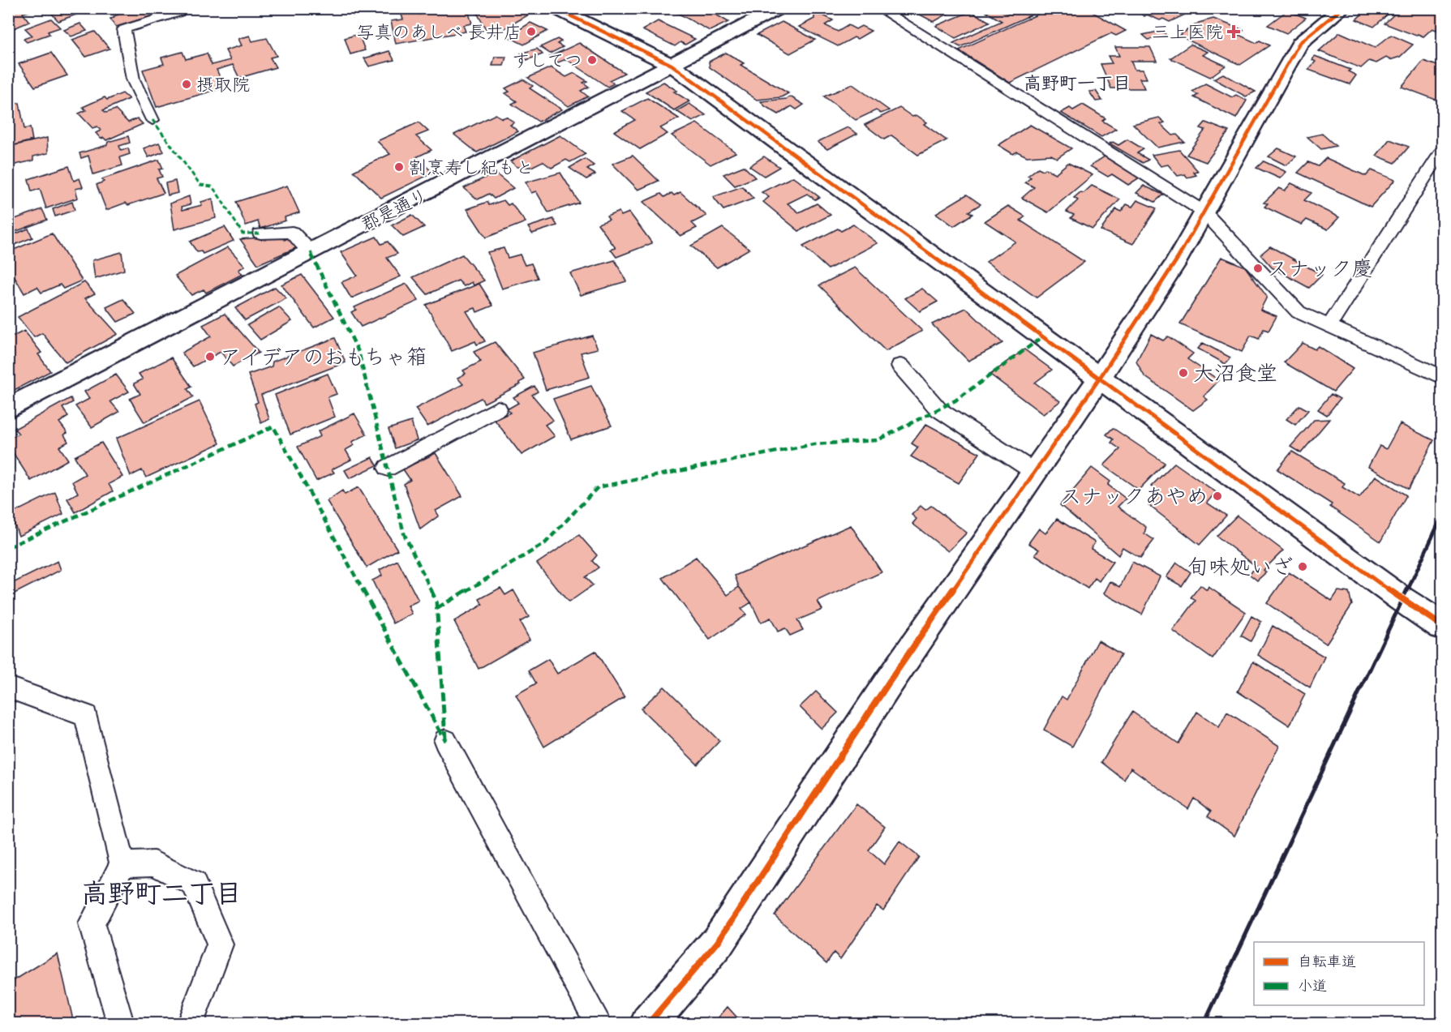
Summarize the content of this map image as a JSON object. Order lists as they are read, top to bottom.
{
  "streets": {
    "street": ["郡是通り"]
  },
  "districts": ["高野町一丁目", "高野町二丁目"],
  "places": {
    "other": [
      "写真のあしべ 長井店",
      "すしてつ",
      "摂取院",
      "割烹寿し紀もと",
      "スナック慶",
      "アイデアのおもちゃ箱",
      "大沼食堂",
      "スナックあやめ",
      "旬味処いざ"
    ],
    "health": ["三上医院"]
  },
  "legend": ["自転車道", "小道"]
}
